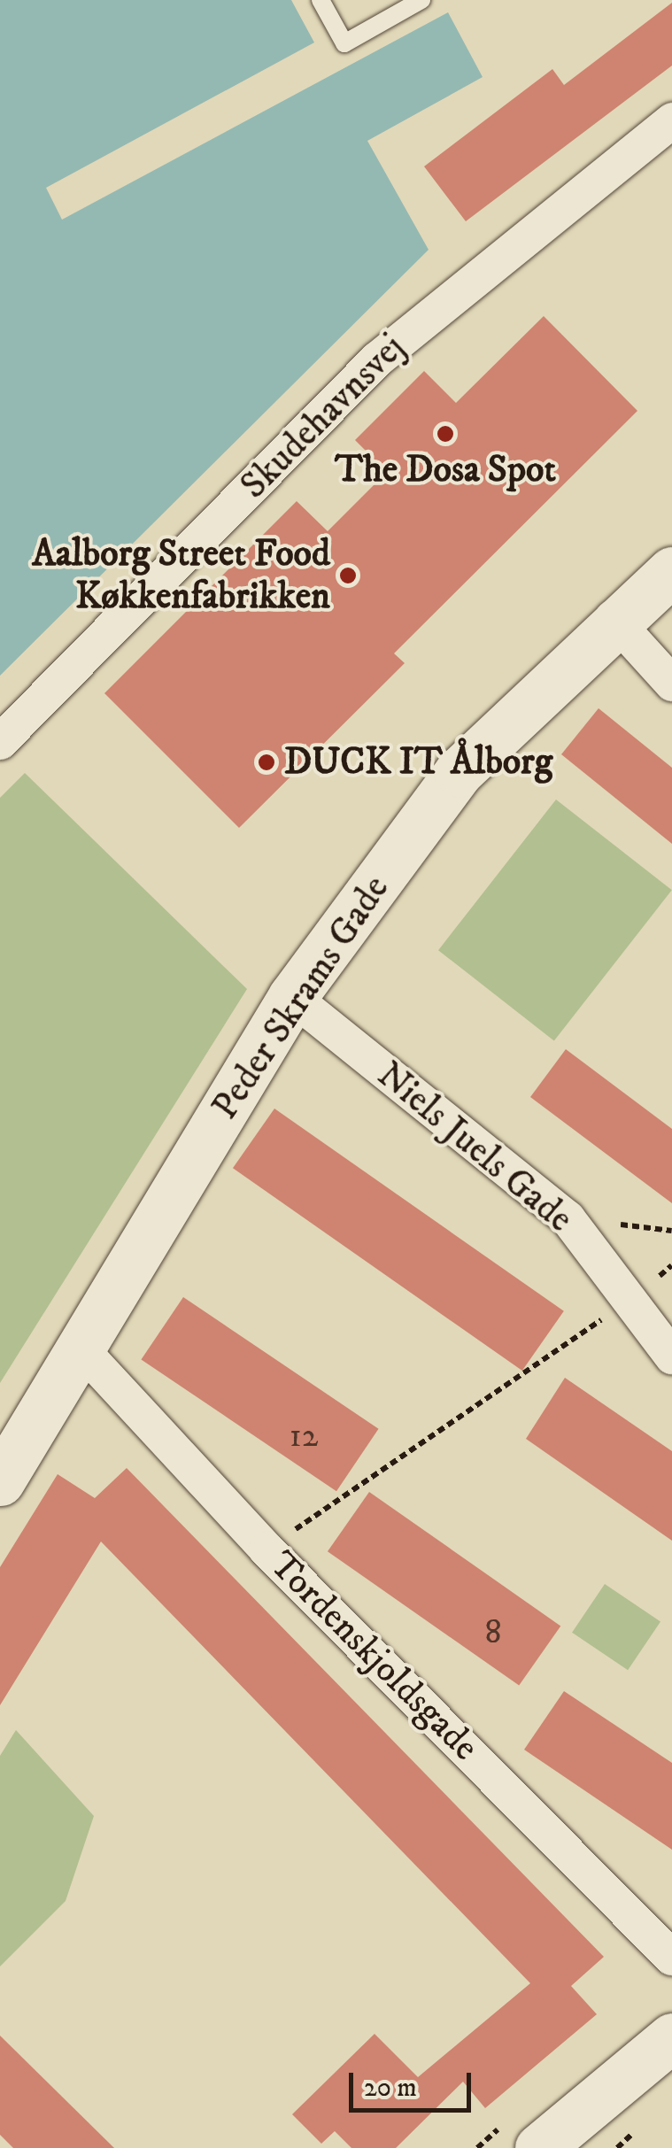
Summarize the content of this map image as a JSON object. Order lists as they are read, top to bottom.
{
  "streets": {
    "street": [
      "Skudehavnsvej",
      "Peder Skrams Gade",
      "Niels Juels Gade",
      "Tordenskjoldsgade"
    ]
  },
  "crossings": [
    ["Peder Skrams Gade", "Niels Juels Gade"],
    ["Peder Skrams Gade", "Tordenskjoldsgade"]
  ],
  "places": ["The Dosa Spot", "Aalborg Street Food Køkkenfabrikken", "DUCK IT Ålborg"],
  "house_numbers": ["12", "8"],
  "scale_bar": "20 m"
}
